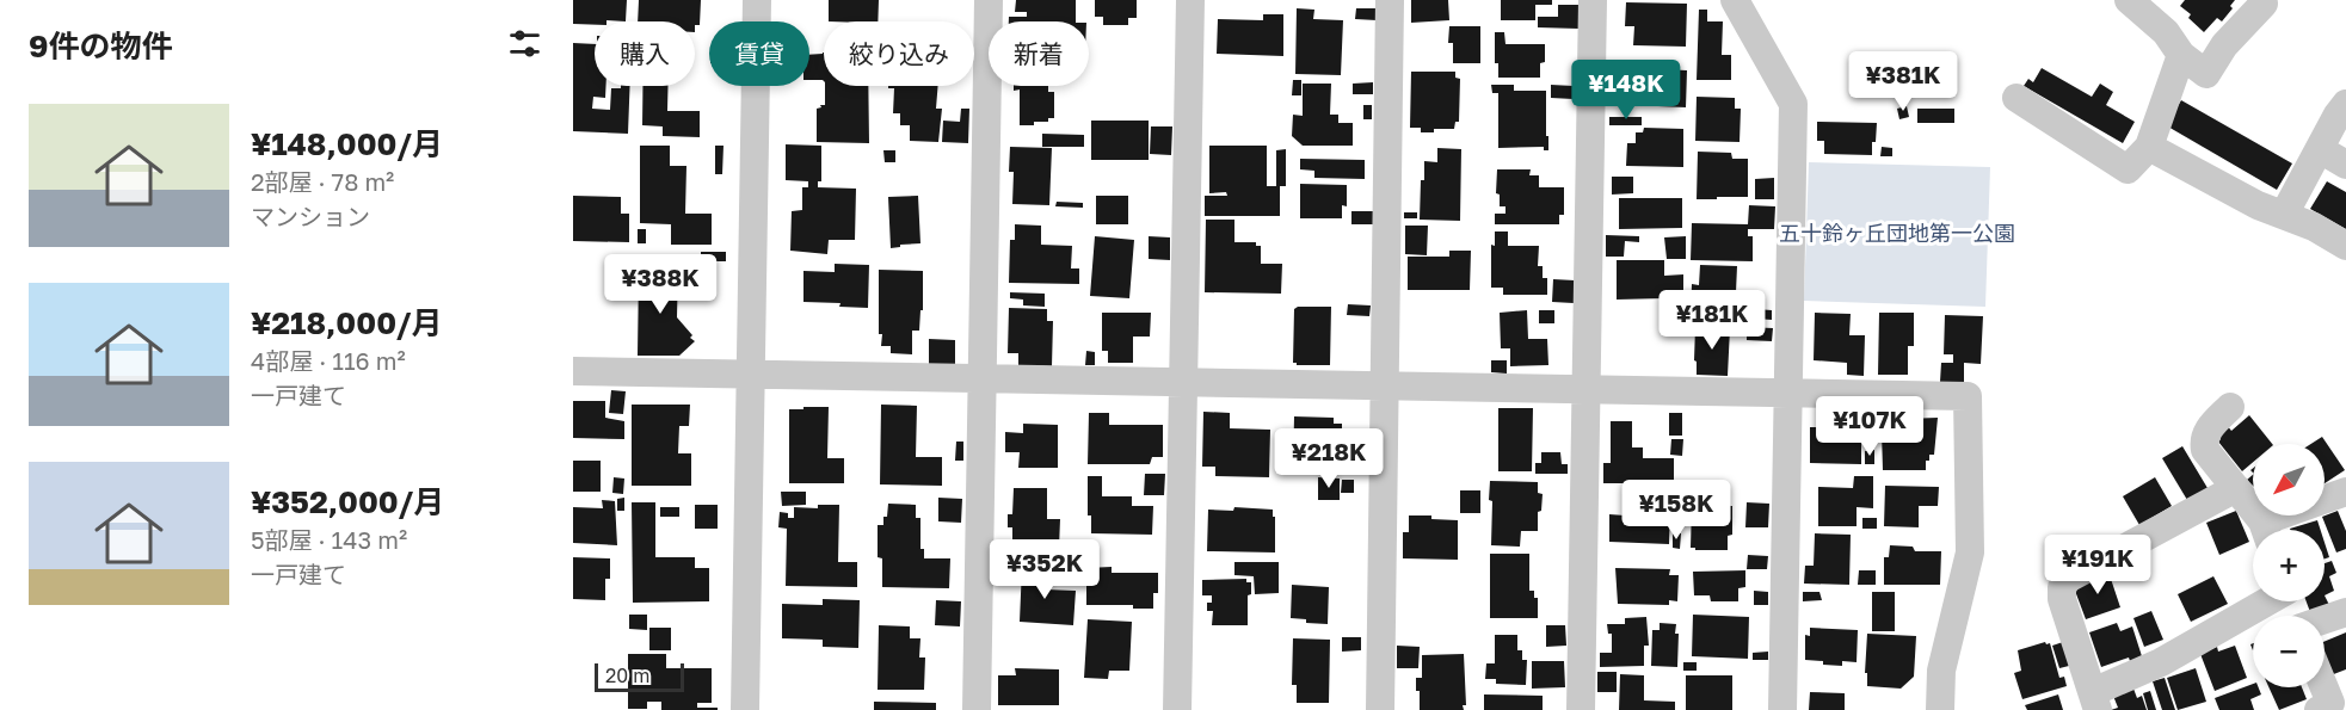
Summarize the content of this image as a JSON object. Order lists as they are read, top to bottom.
{
  "parks": ["五十鈴ヶ丘団地第一公園"],
  "scale_bar": "20 m",
  "north": "bottom left",
  "page": {
    "heading": "9件の物件",
    "chip": [
      "購入",
      "賃貸",
      "絞り込み",
      "新着"
    ],
    "price": [
      "¥381K",
      "¥148K",
      "¥388K",
      "¥181K",
      "¥107K",
      "¥218K",
      "¥158K",
      "¥191K",
      "¥352K"
    ],
    "list": [
      {
        "name": "¥148,000/月",
        "note": "2部屋 · 78 m² · マンション"
      },
      {
        "name": "¥218,000/月",
        "note": "4部屋 · 116 m² · 一戸建て"
      },
      {
        "name": "¥352,000/月",
        "note": "5部屋 · 143 m² · 一戸建て"
      }
    ],
    "map_buttons": ["+", "−"],
    "scale": "20 m"
  }
}
